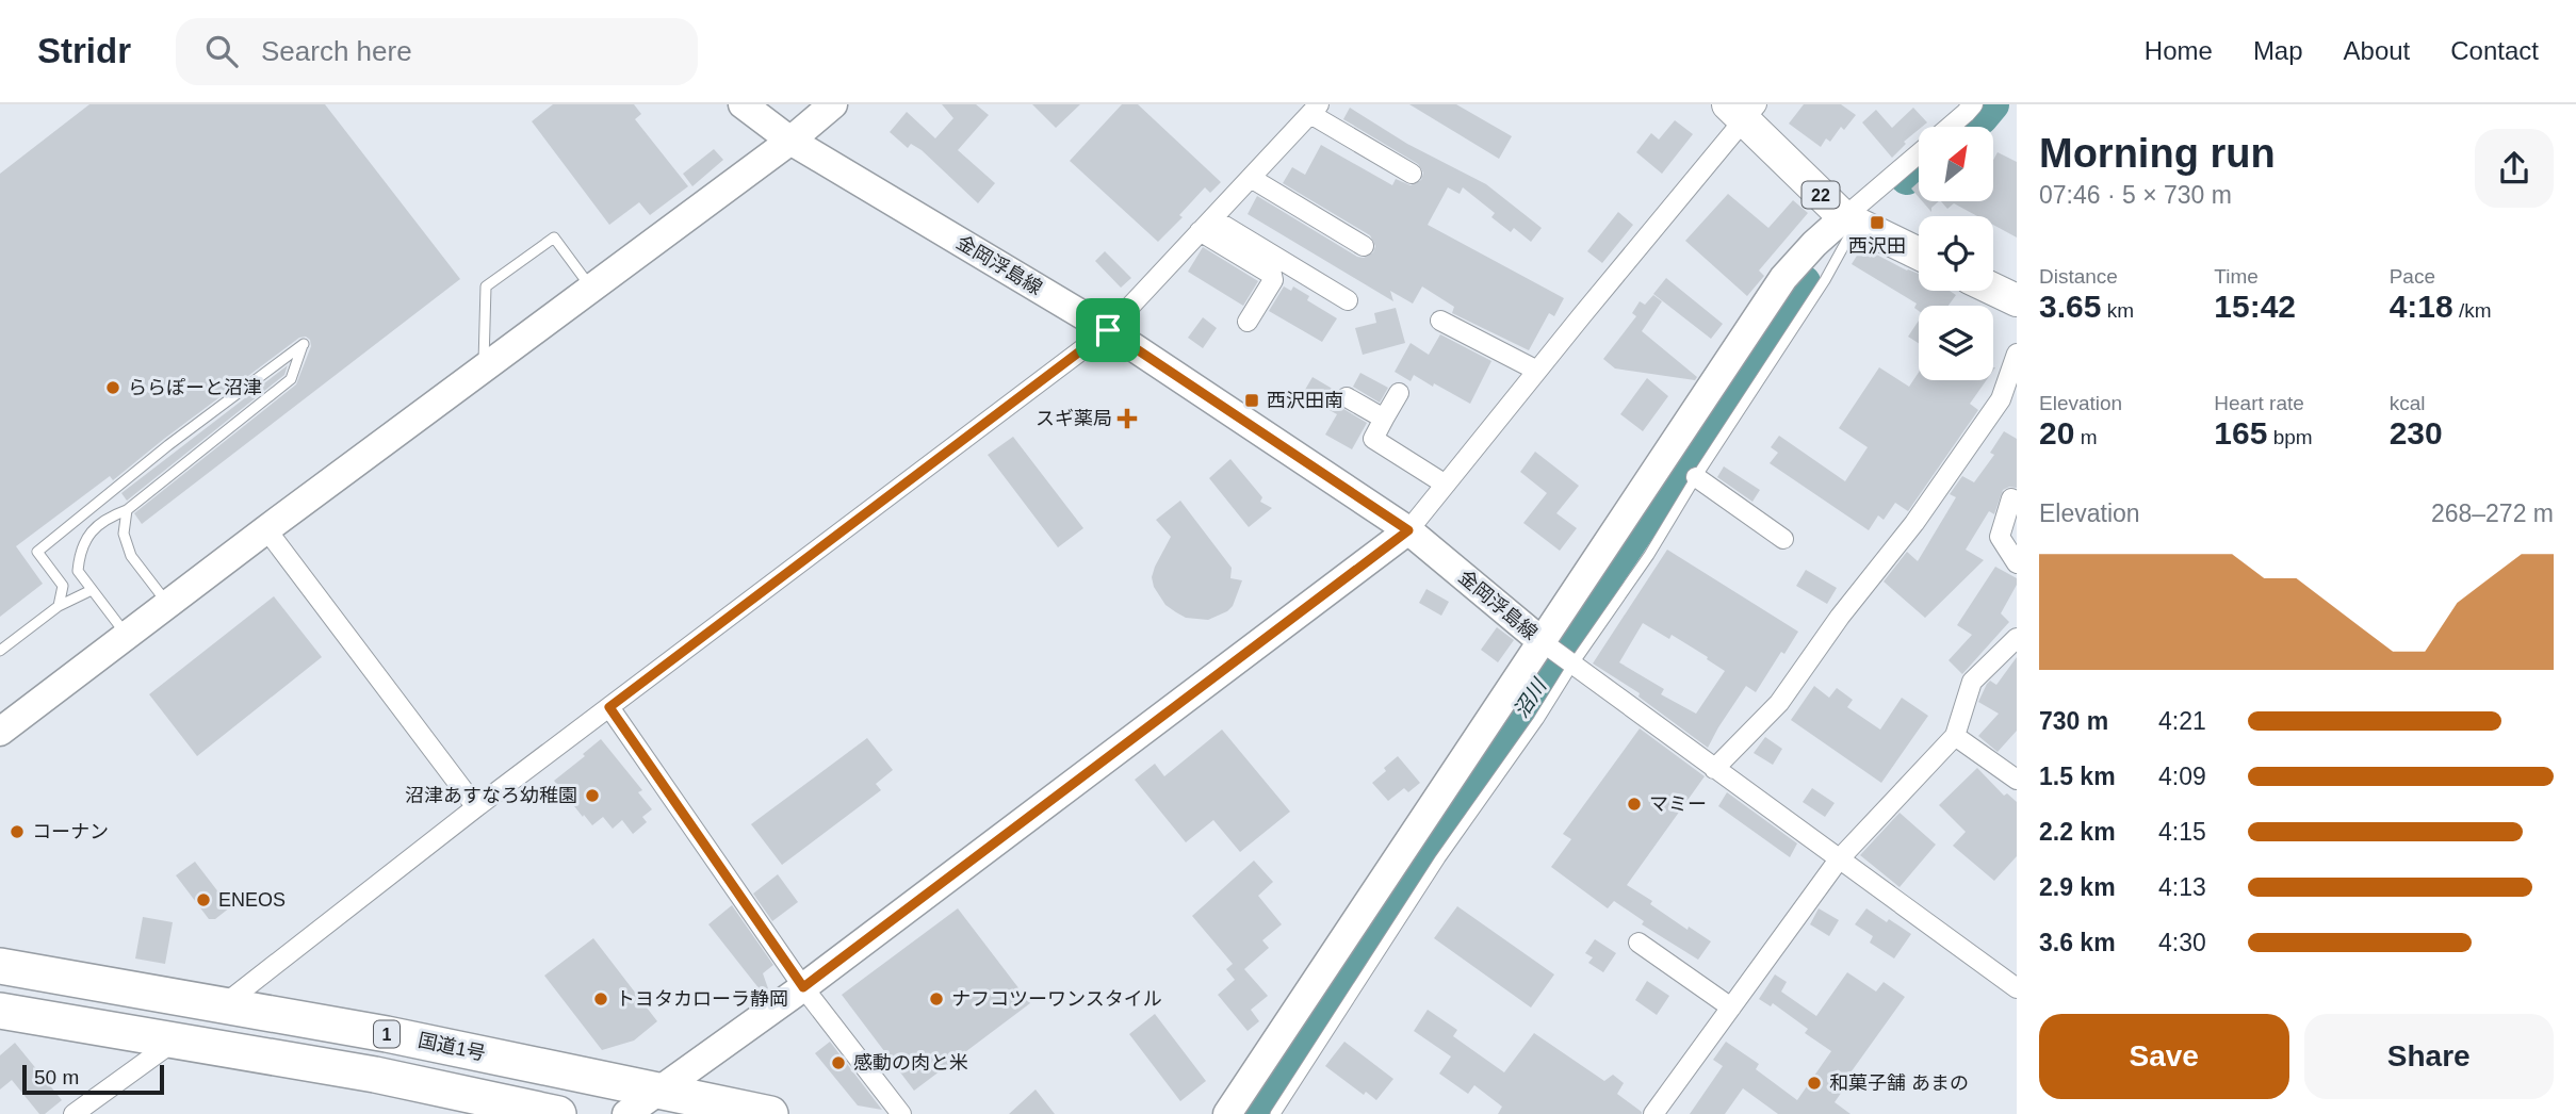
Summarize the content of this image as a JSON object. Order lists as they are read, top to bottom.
{
  "streets": {
    "highway": ["1", "国道1号"],
    "main road": ["22"],
    "street": ["金岡浮島線"]
  },
  "water": ["沼川"],
  "places": {
    "transit": ["西沢田", "西沢田南"],
    "other": [
      "ららぽーと沼津",
      "沼津あすなろ幼稚園",
      "マミー",
      "コーナン",
      "ENEOS",
      "トヨタカローラ静岡",
      "ナフコツーワンスタイル",
      "感動の肉と米",
      "和菓子舗 あまの"
    ],
    "health": ["スギ薬局"]
  },
  "scale_bar": "50 m",
  "north": "top right",
  "page": {
    "header": "Stridr",
    "search": "Search here",
    "nav": [
      "Home",
      "Map",
      "About",
      "Contact"
    ],
    "heading": ["Morning run", "07:46 · 5 × 730 m"],
    "stats": [
      ["Distance", "3.65 km"],
      ["Time", "15:42"],
      ["Pace", "4:18 /km"],
      ["Elevation", "20 m"],
      ["Heart rate", "165 bpm"],
      ["kcal", "230"]
    ],
    "chart": ["Elevation", "268–272 m"],
    "list": [
      {
        "name": "730 m",
        "note": "4:21"
      },
      {
        "name": "1.5 km",
        "note": "4:09"
      },
      {
        "name": "2.2 km",
        "note": "4:15"
      },
      {
        "name": "2.9 km",
        "note": "4:13"
      },
      {
        "name": "3.6 km",
        "note": "4:30"
      }
    ],
    "buttons": ["Save", "Share"],
    "scale": "50 m"
  }
}
